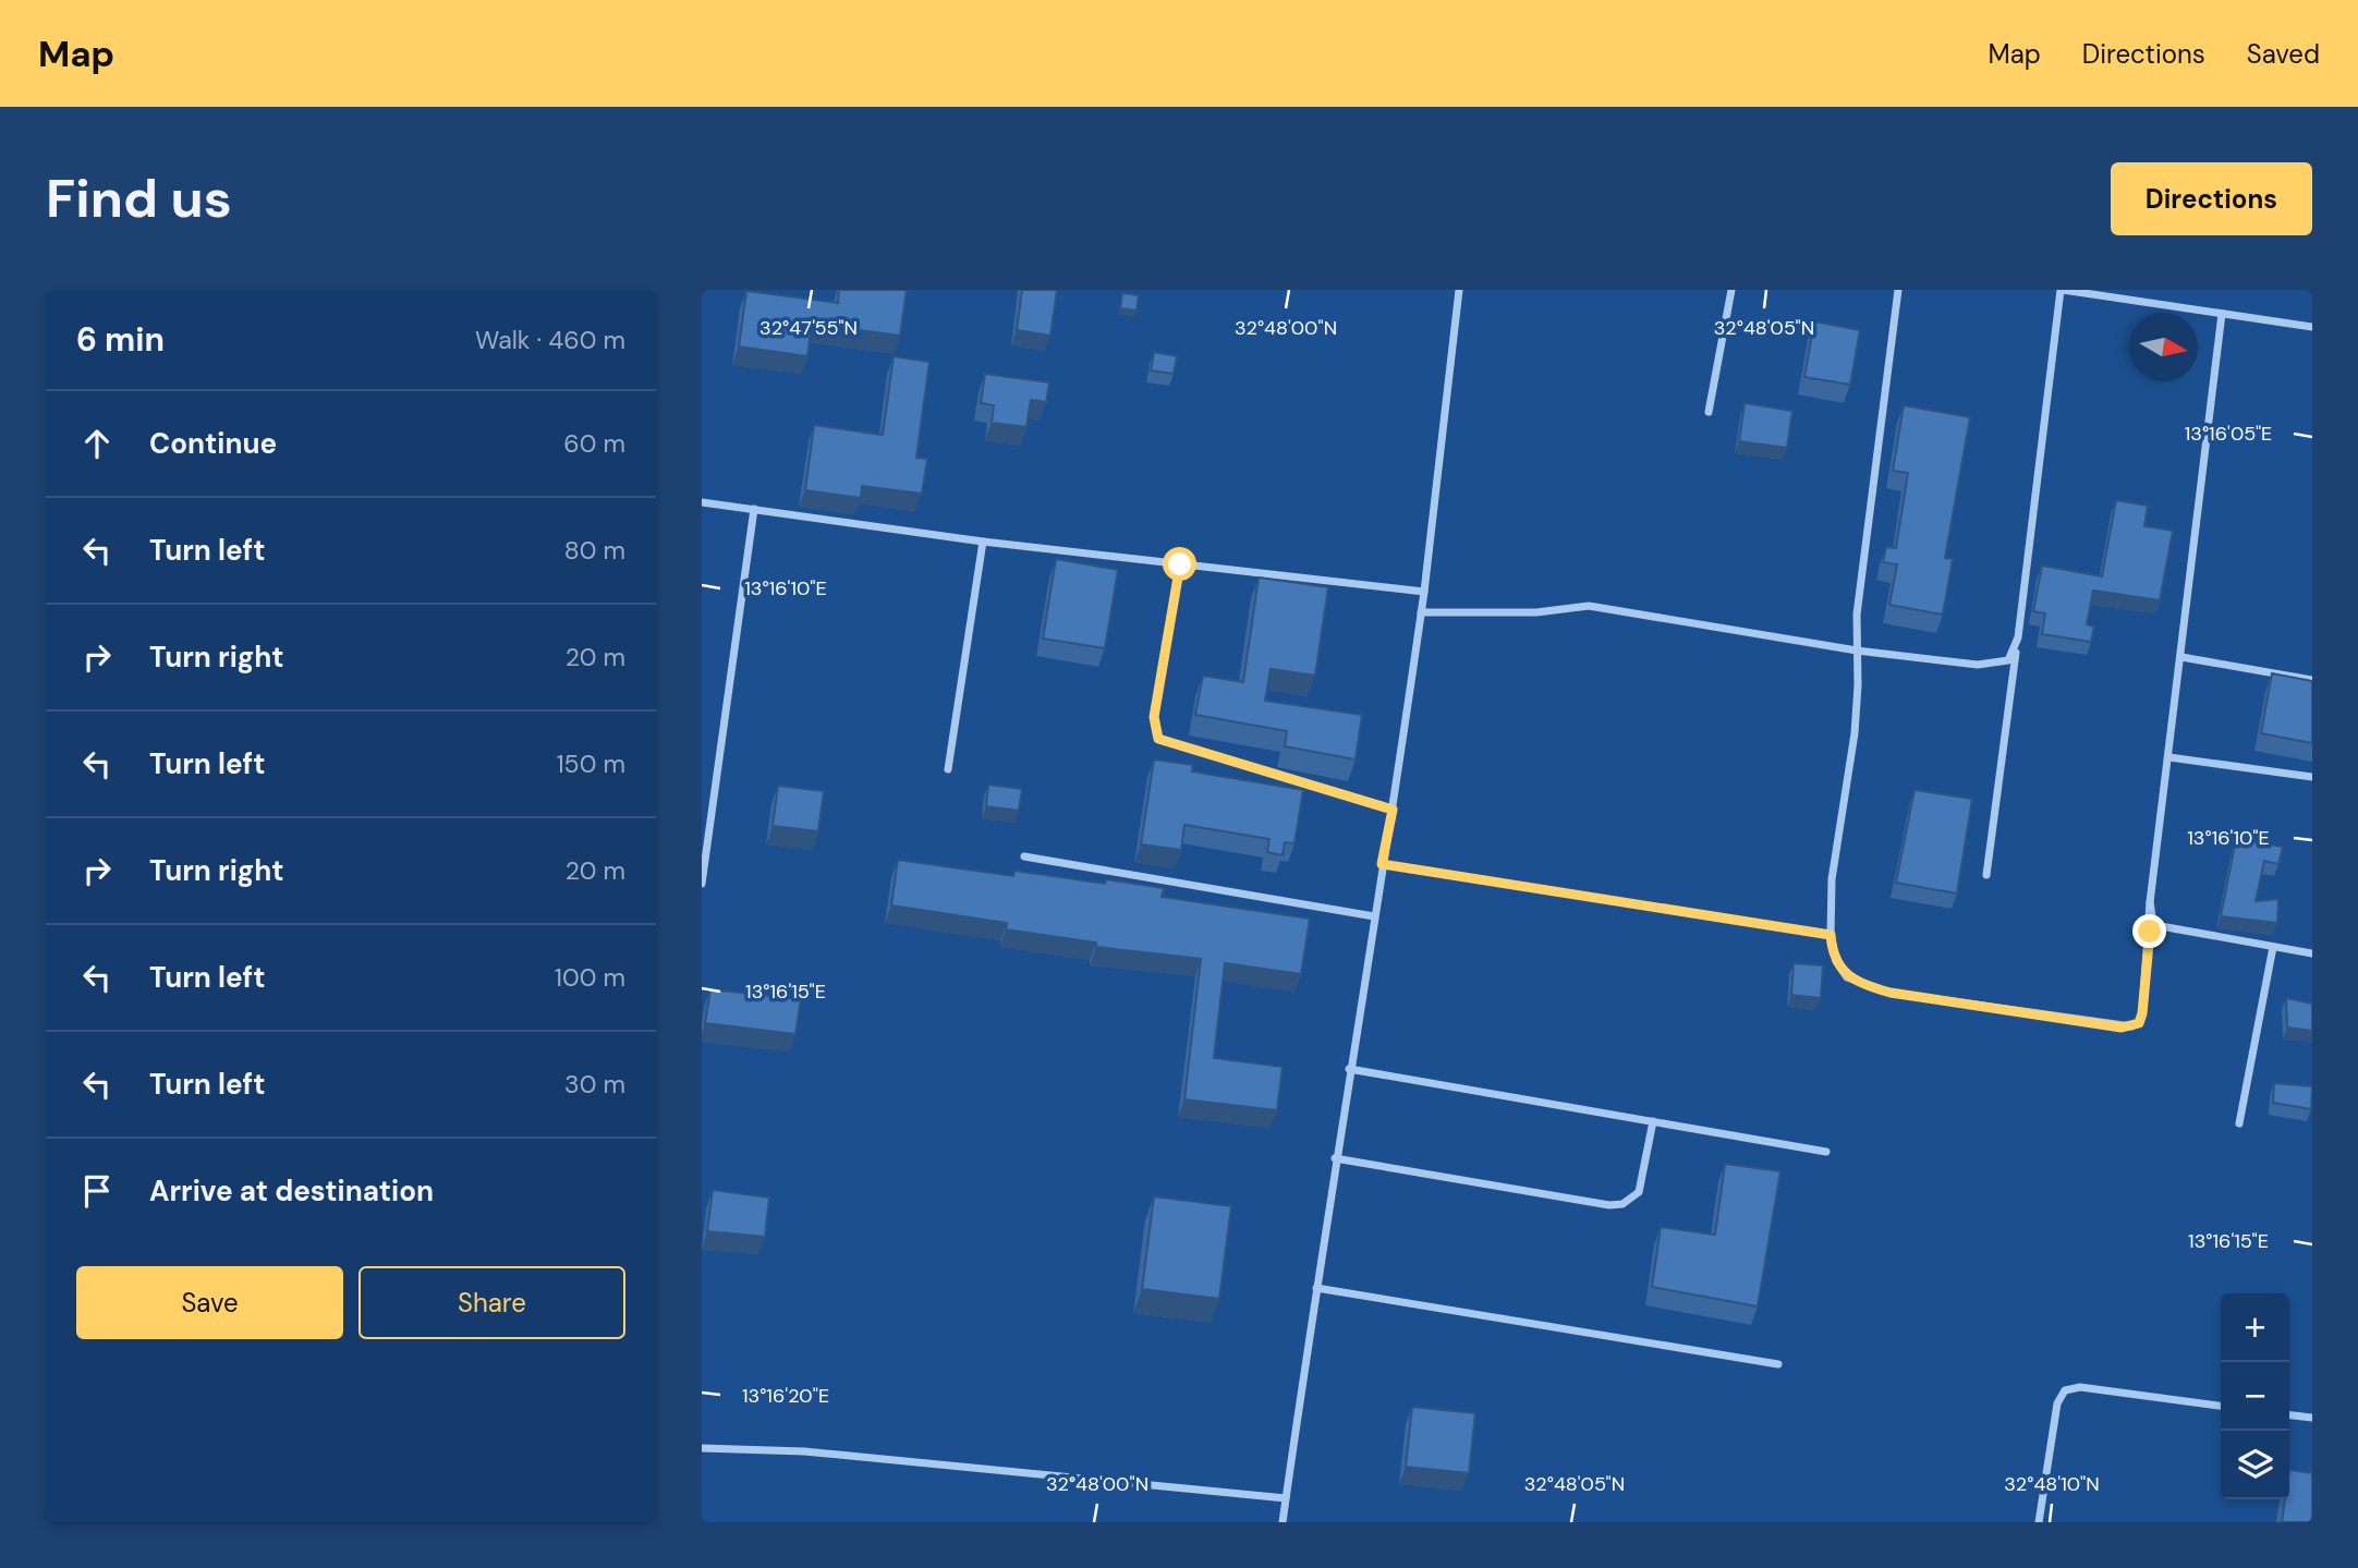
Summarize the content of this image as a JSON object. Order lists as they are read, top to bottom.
{
  "north": "right",
  "page": {
    "header": "Map",
    "nav": ["Map", "Directions", "Saved"],
    "buttons": [
      "Directions",
      ["Save", "Share"]
    ],
    "title": "Find us",
    "heading": ["6 min", "Walk · 460 m"],
    "list": [
      ["Continue", "60 m"],
      ["Turn left", "80 m"],
      ["Turn right", "20 m"],
      ["Turn left", "150 m"],
      ["Turn right", "20 m"],
      ["Turn left", "100 m"],
      ["Turn left", "30 m"],
      "Arrive at destination"
    ],
    "map_buttons": ["+", "−"]
  },
  "coordinates": [
    "32°47'55\"N",
    "32°48'00\"N",
    "32°48'05\"N",
    "13°16'05\"E",
    "13°16'10\"E",
    "13°16'15\"E",
    "13°16'20\"E",
    "32°48'10\"N"
  ]
}
